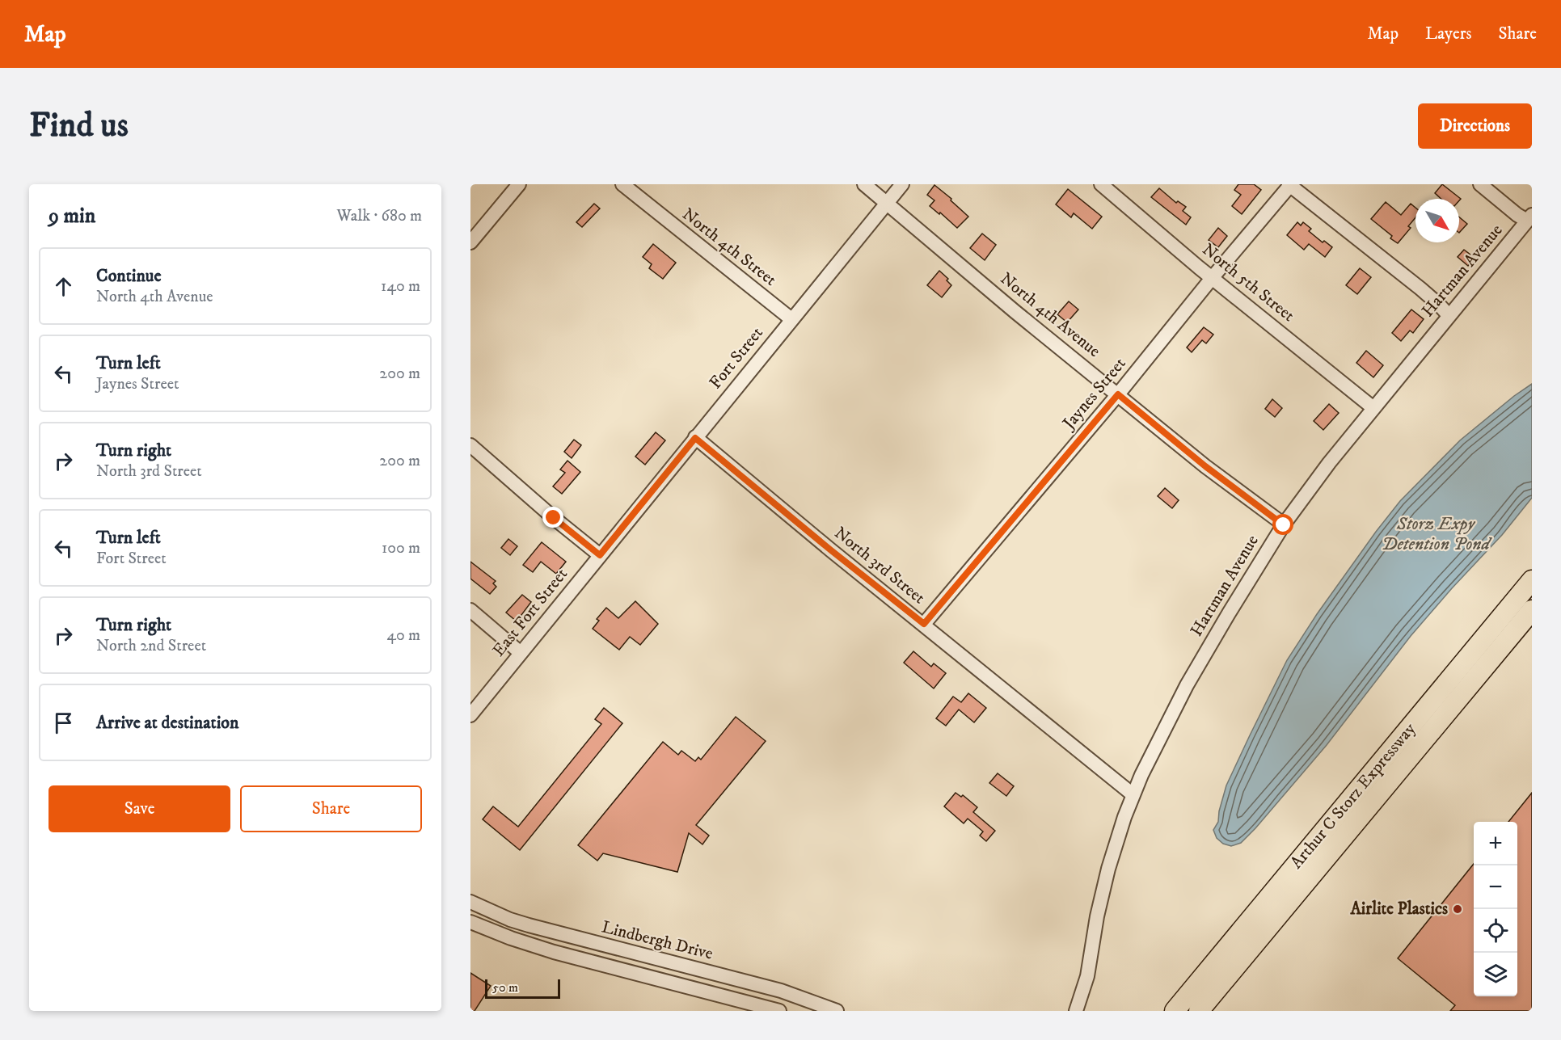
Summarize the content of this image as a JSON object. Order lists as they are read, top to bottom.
{
  "streets": {
    "highway": ["Arthur C Storz Expressway"],
    "street": [
      "North 4th Street",
      "Hartman Avenue",
      "North 5th Street",
      "North 4th Avenue",
      "Fort Street",
      "Jaynes Street",
      "North 3rd Street",
      "East Fort Street",
      "Lindbergh Drive"
    ]
  },
  "crossings": [
    ["North 4th Street", "Fort Street"],
    ["Hartman Avenue", "North 5th Street"],
    ["Hartman Avenue", "North 4th Avenue"],
    ["Hartman Avenue", "North 3rd Street"],
    ["North 5th Street", "Jaynes Street"],
    ["North 4th Avenue", "Fort Street"],
    ["North 4th Avenue", "Jaynes Street"],
    ["Fort Street", "North 3rd Street"],
    ["Fort Street", "East Fort Street"],
    ["Jaynes Street", "North 3rd Street"]
  ],
  "water": ["Storz Expy Detention Pond"],
  "places": ["Airlite Plastics"],
  "scale_bar": "50 m",
  "north": "bottom right",
  "page": {
    "header": "Map",
    "nav": ["Map", "Layers", "Share"],
    "buttons": [
      "Directions",
      ["Save", "Share"]
    ],
    "title": "Find us",
    "heading": ["9 min", "Walk · 680 m"],
    "list": [
      ["Continue", "North 4th Avenue", "140 m"],
      ["Turn left", "Jaynes Street", "200 m"],
      ["Turn right", "North 3rd Street", "200 m"],
      ["Turn left", "Fort Street", "100 m"],
      ["Turn right", "North 2nd Street", "40 m"],
      "Arrive at destination"
    ],
    "map_buttons": ["+", "−"],
    "scale": "50 m"
  }
}
